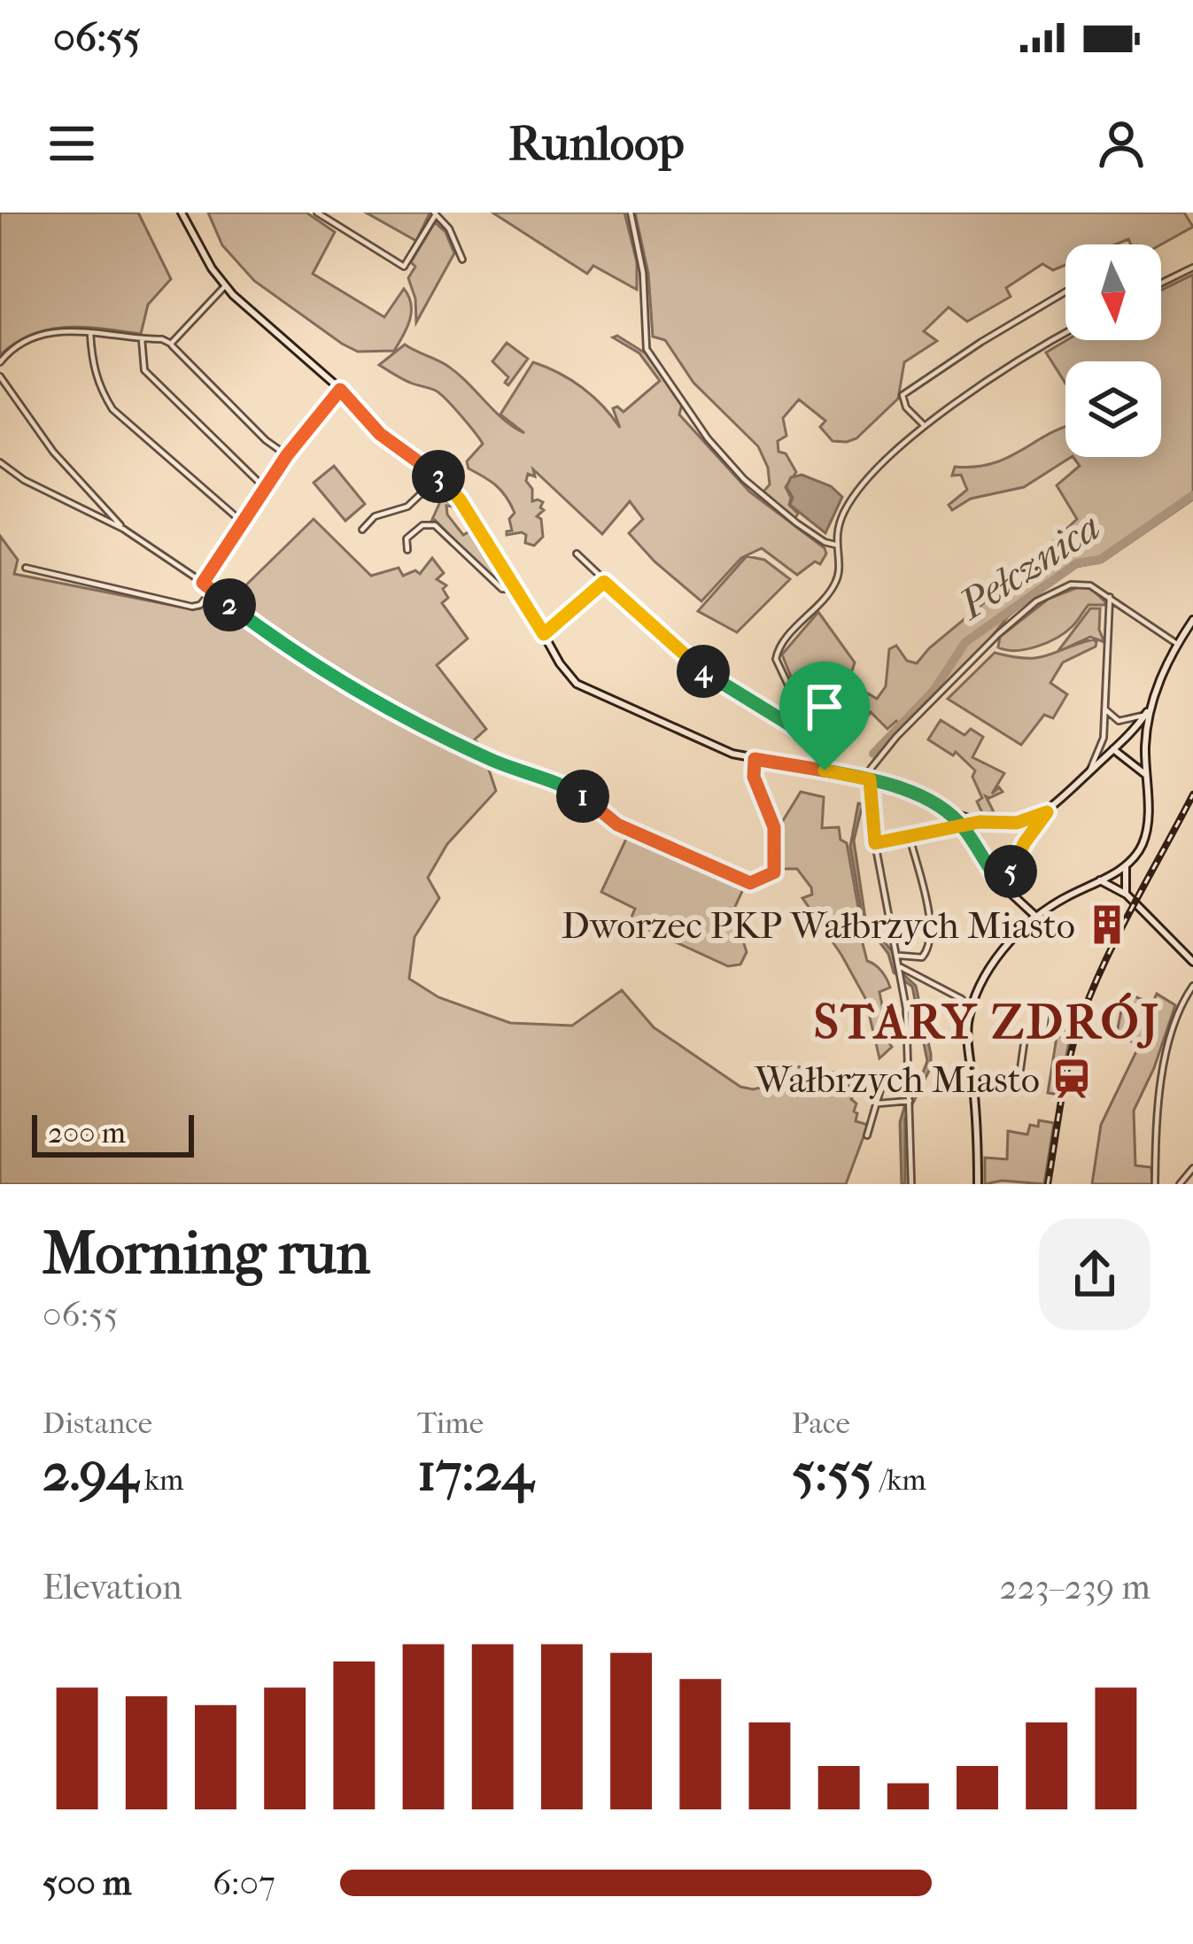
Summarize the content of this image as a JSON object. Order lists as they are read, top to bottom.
{
  "districts": ["STARY ZDRÓJ"],
  "water": ["Pełcznica"],
  "places": {
    "building": ["Dworzec PKP Wałbrzych Miasto"],
    "station": ["Wałbrzych Miasto"]
  },
  "scale_bar": "200 m",
  "north": "bottom",
  "page": {
    "status": "06:55",
    "header": "Runloop",
    "pins": [
      "3",
      "2",
      "4",
      "1",
      "5"
    ],
    "scale": "200 m",
    "heading": ["Morning run", "06:55"],
    "stats": [
      ["Distance", "2.94 km"],
      ["Time", "17:24"],
      ["Pace", "5:55 /km"]
    ],
    "chart": ["Elevation", "223–239 m"],
    "list": [
      {
        "name": "500 m",
        "note": "6:07"
      }
    ]
  }
}
